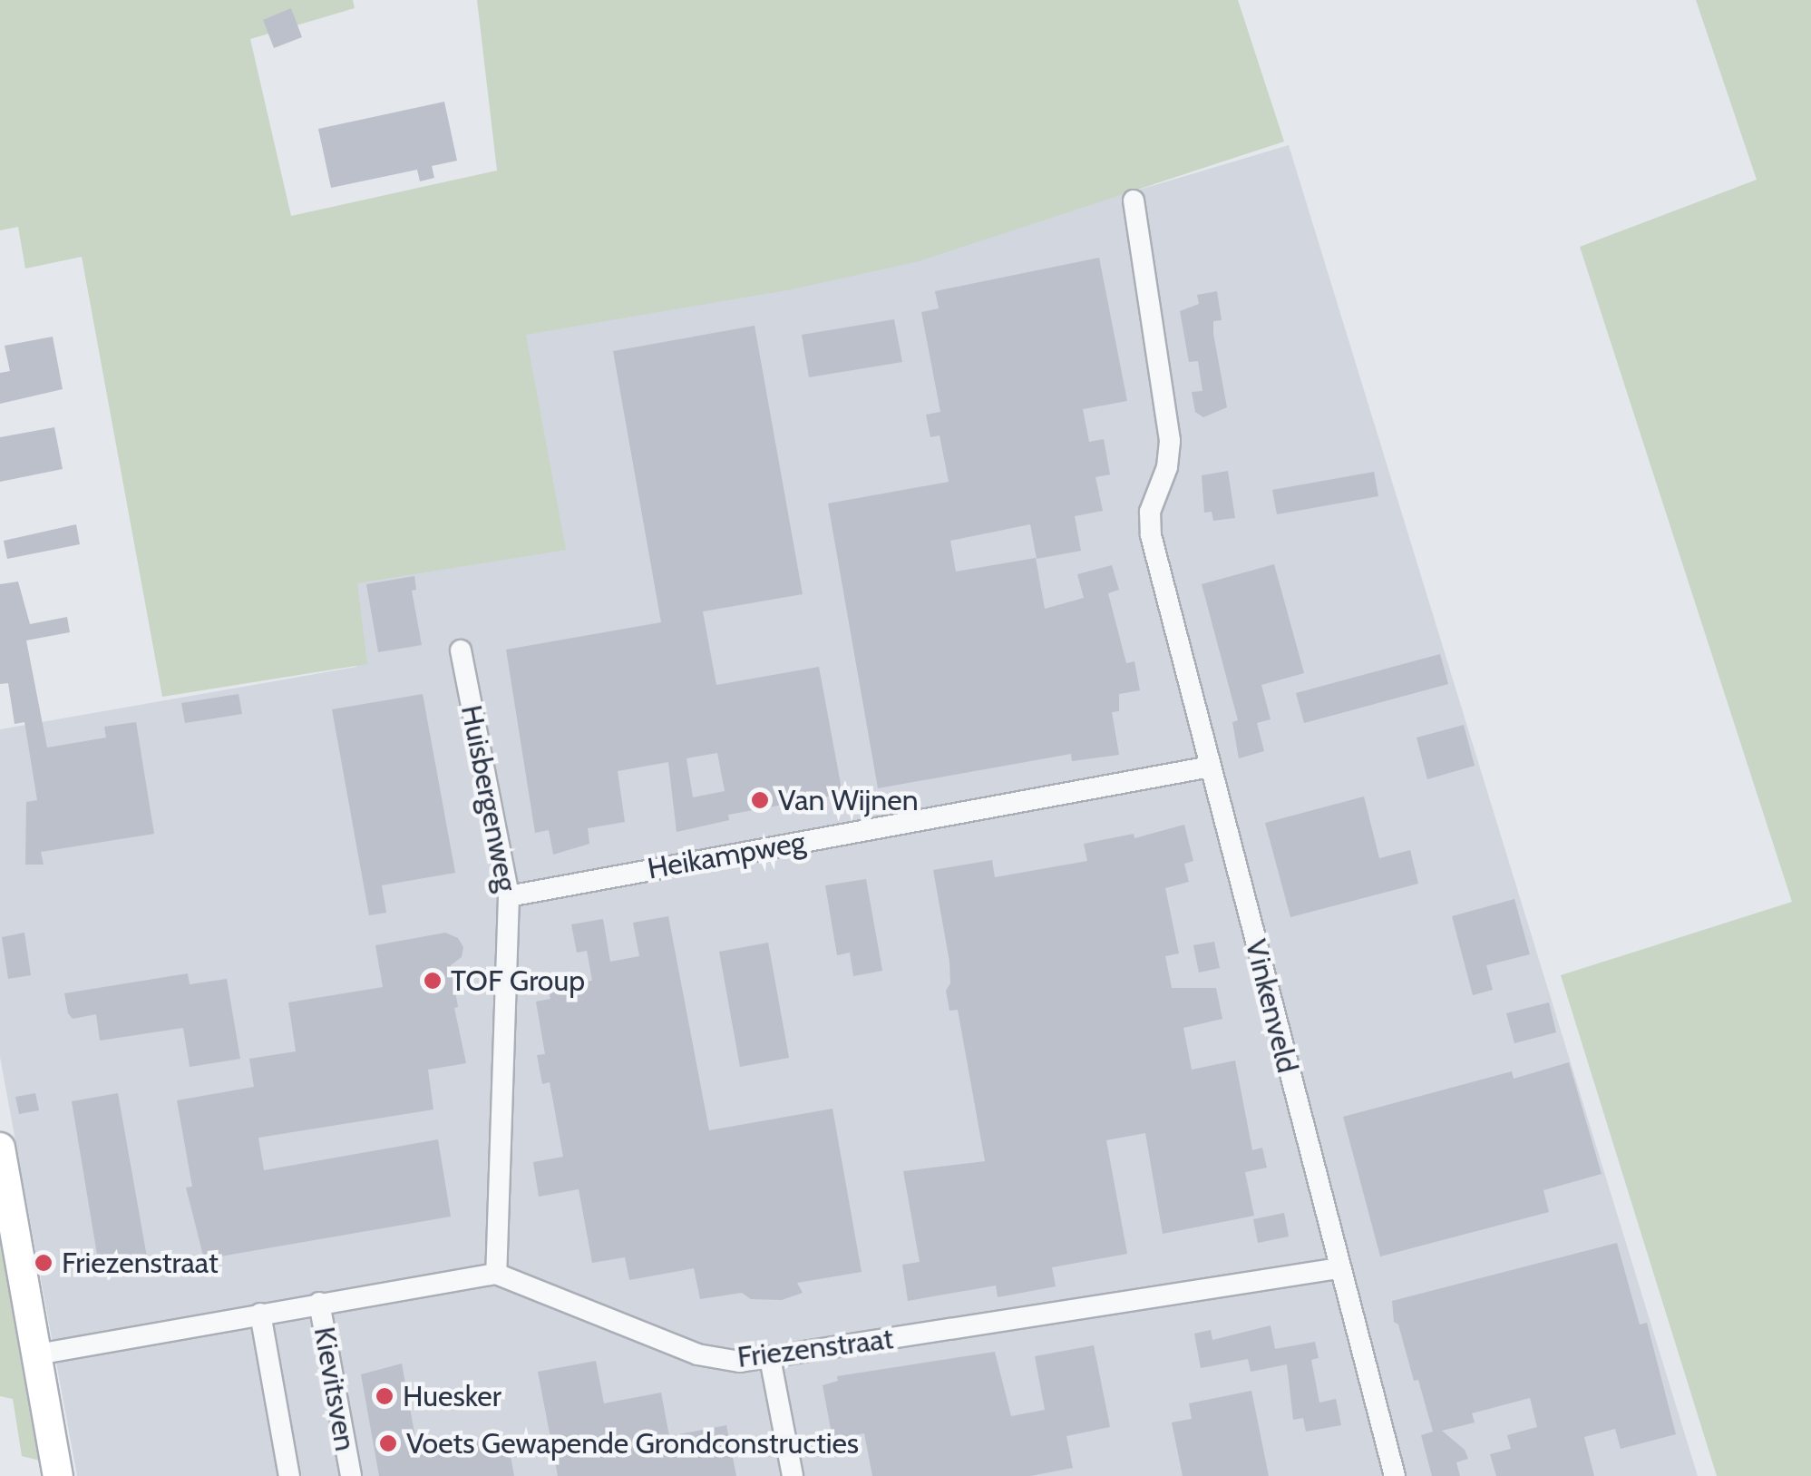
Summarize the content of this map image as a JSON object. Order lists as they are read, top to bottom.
{
  "streets": {
    "street": [
      "Huisbergenweg",
      "Heikampweg",
      "Vinkenveld",
      "Friezenstraat",
      "Kievitsven"
    ]
  },
  "crossings": [
    ["Huisbergenweg", "Heikampweg"],
    ["Huisbergenweg", "Friezenstraat"],
    ["Heikampweg", "Vinkenveld"],
    ["Vinkenveld", "Friezenstraat"]
  ],
  "places": [
    "Van Wijnen",
    "TOF Group",
    "Friezenstraat",
    "Huesker",
    "Voets Gewapende Grondconstructies"
  ]
}
